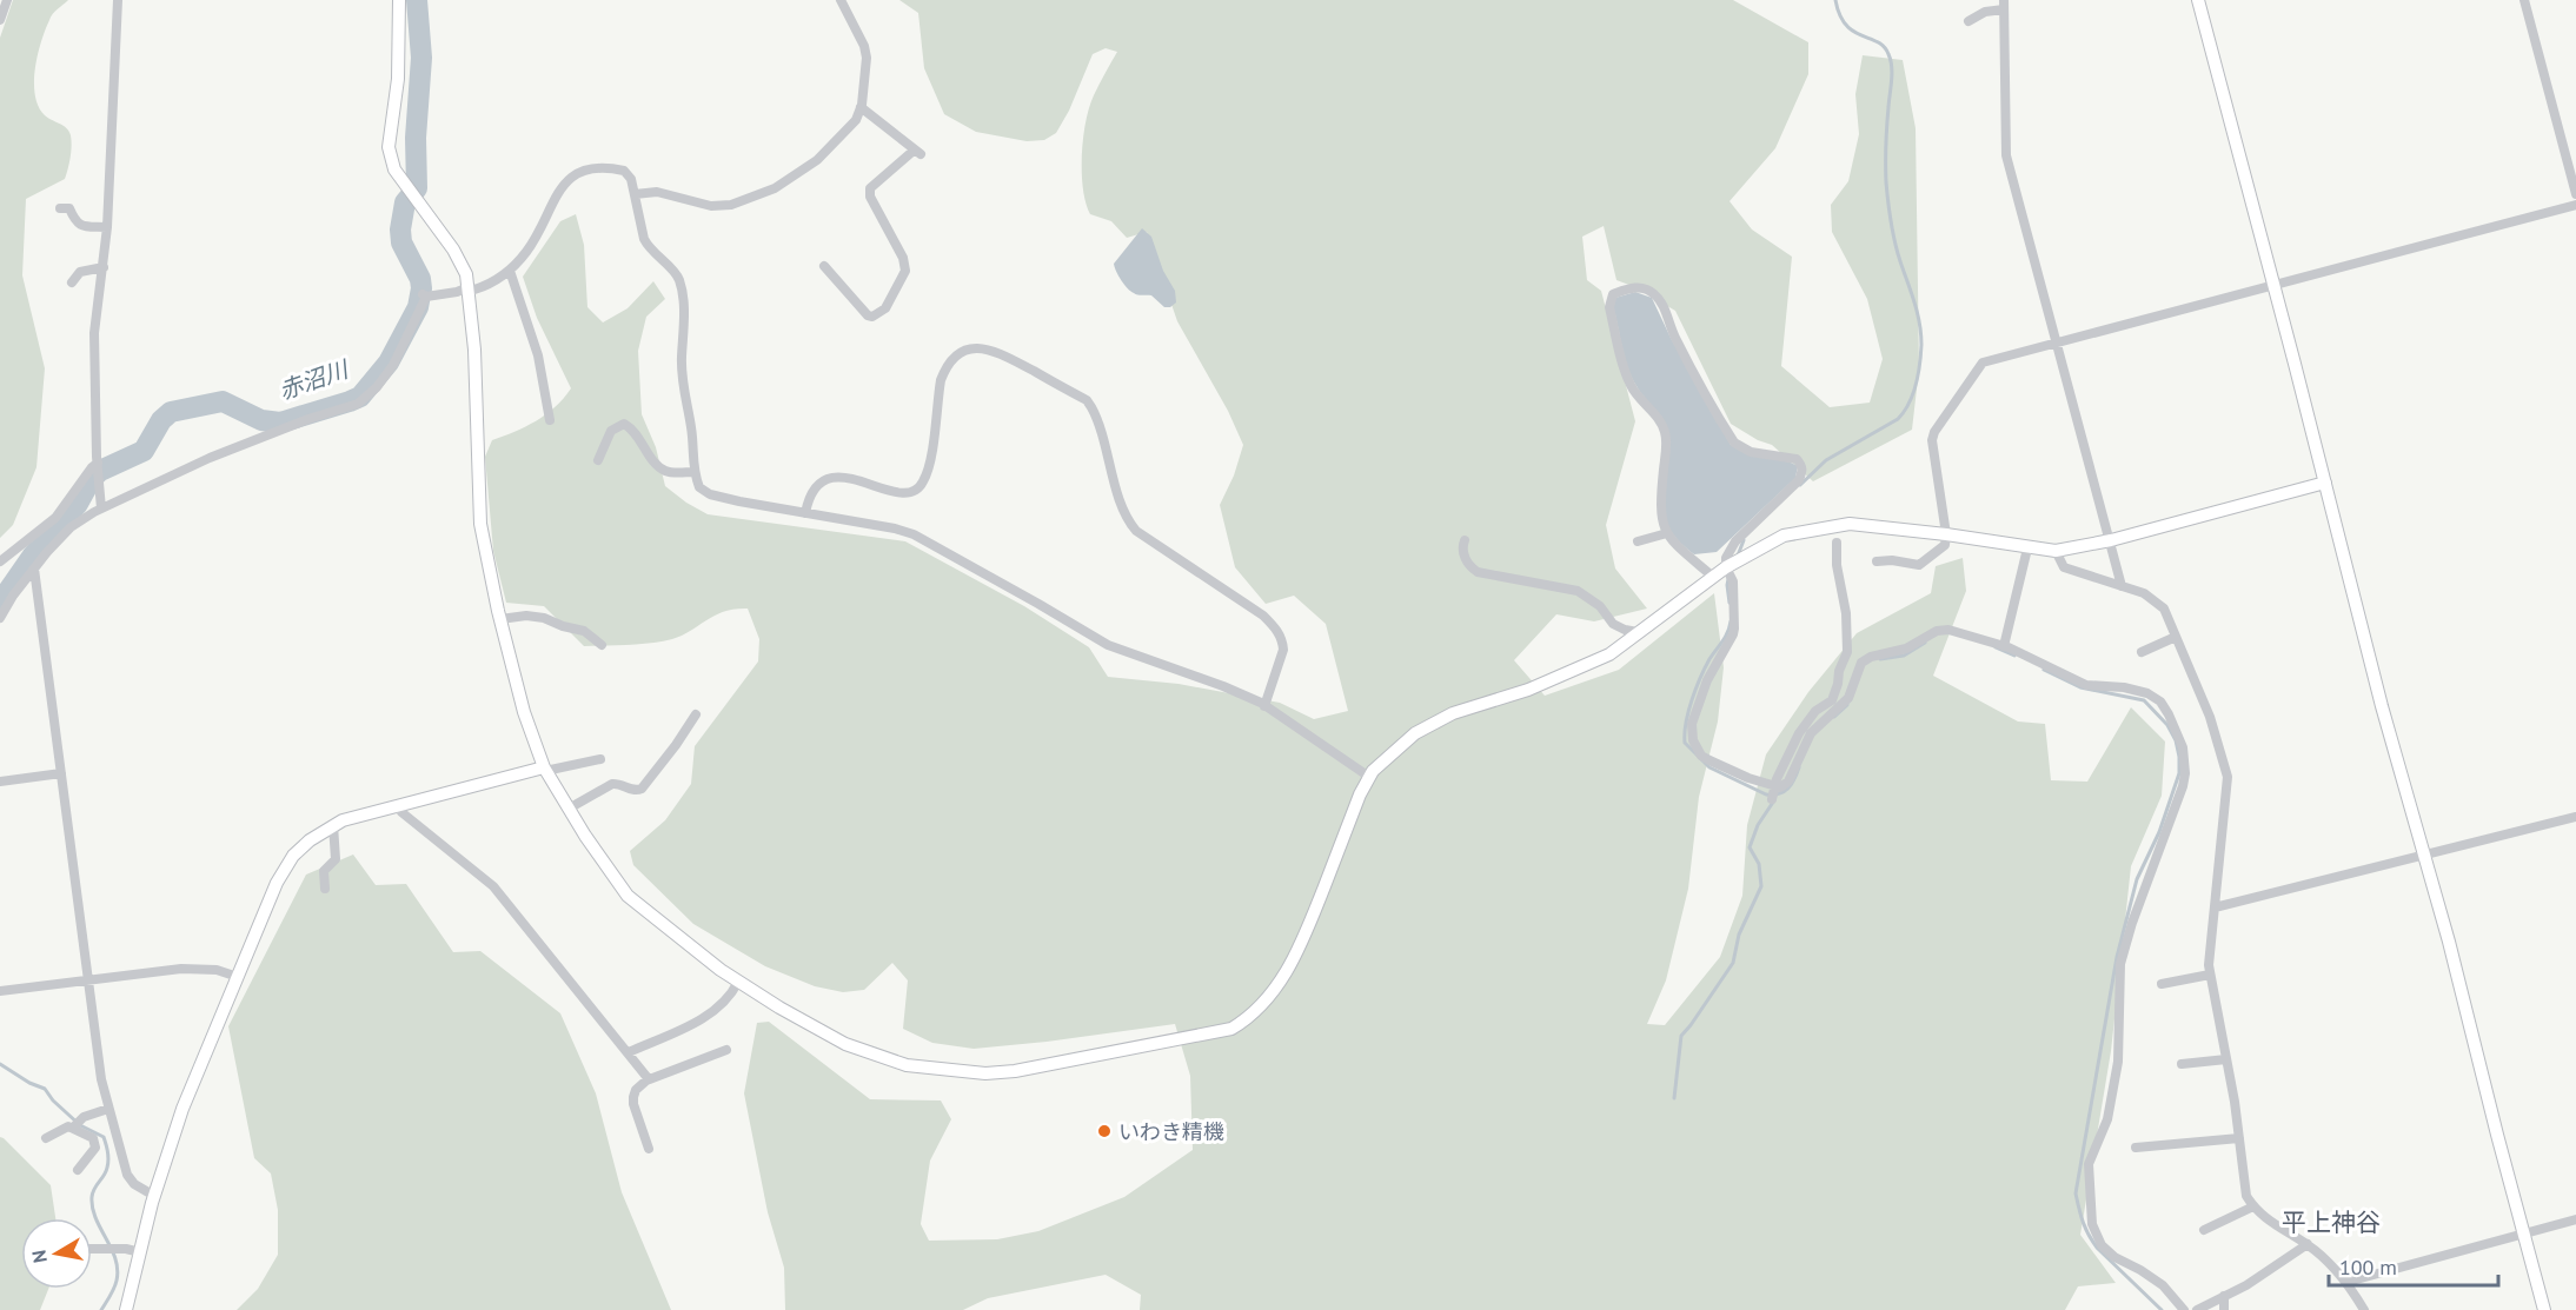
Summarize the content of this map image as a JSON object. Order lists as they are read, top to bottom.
{
  "districts": ["平上神谷"],
  "water": ["赤沼川"],
  "places": ["いわき精機"],
  "scale_bar": "100 m",
  "north": "left"
}
